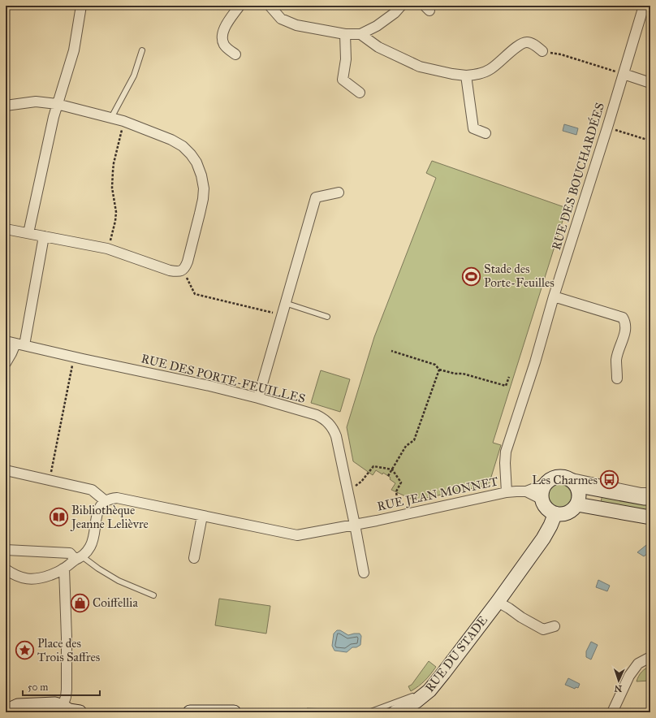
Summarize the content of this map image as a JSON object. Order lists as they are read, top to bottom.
{
  "streets": {
    "street": [
      "RUE DES BOUCHARDÉES",
      "RUE DES PORTE-FEUILLES",
      "RUE JEAN MONNET",
      "RUE DU STADE"
    ]
  },
  "crossings": [
    ["RUE DES BOUCHARDÉES", "RUE JEAN MONNET"],
    ["RUE DES PORTE-FEUILLES", "RUE JEAN MONNET"],
    ["RUE JEAN MONNET", "RUE DU STADE"]
  ],
  "places": {
    "sports": ["Stade des Porte-Feuilles"],
    "bus stop": ["Les Charmes"],
    "library": ["Bibliothèque Jeanne Lelièvre"],
    "shop": ["Coiffellia"],
    "place": ["Place des Trois Saffres"]
  },
  "scale_bar": "50 m",
  "north": "bottom"
}
